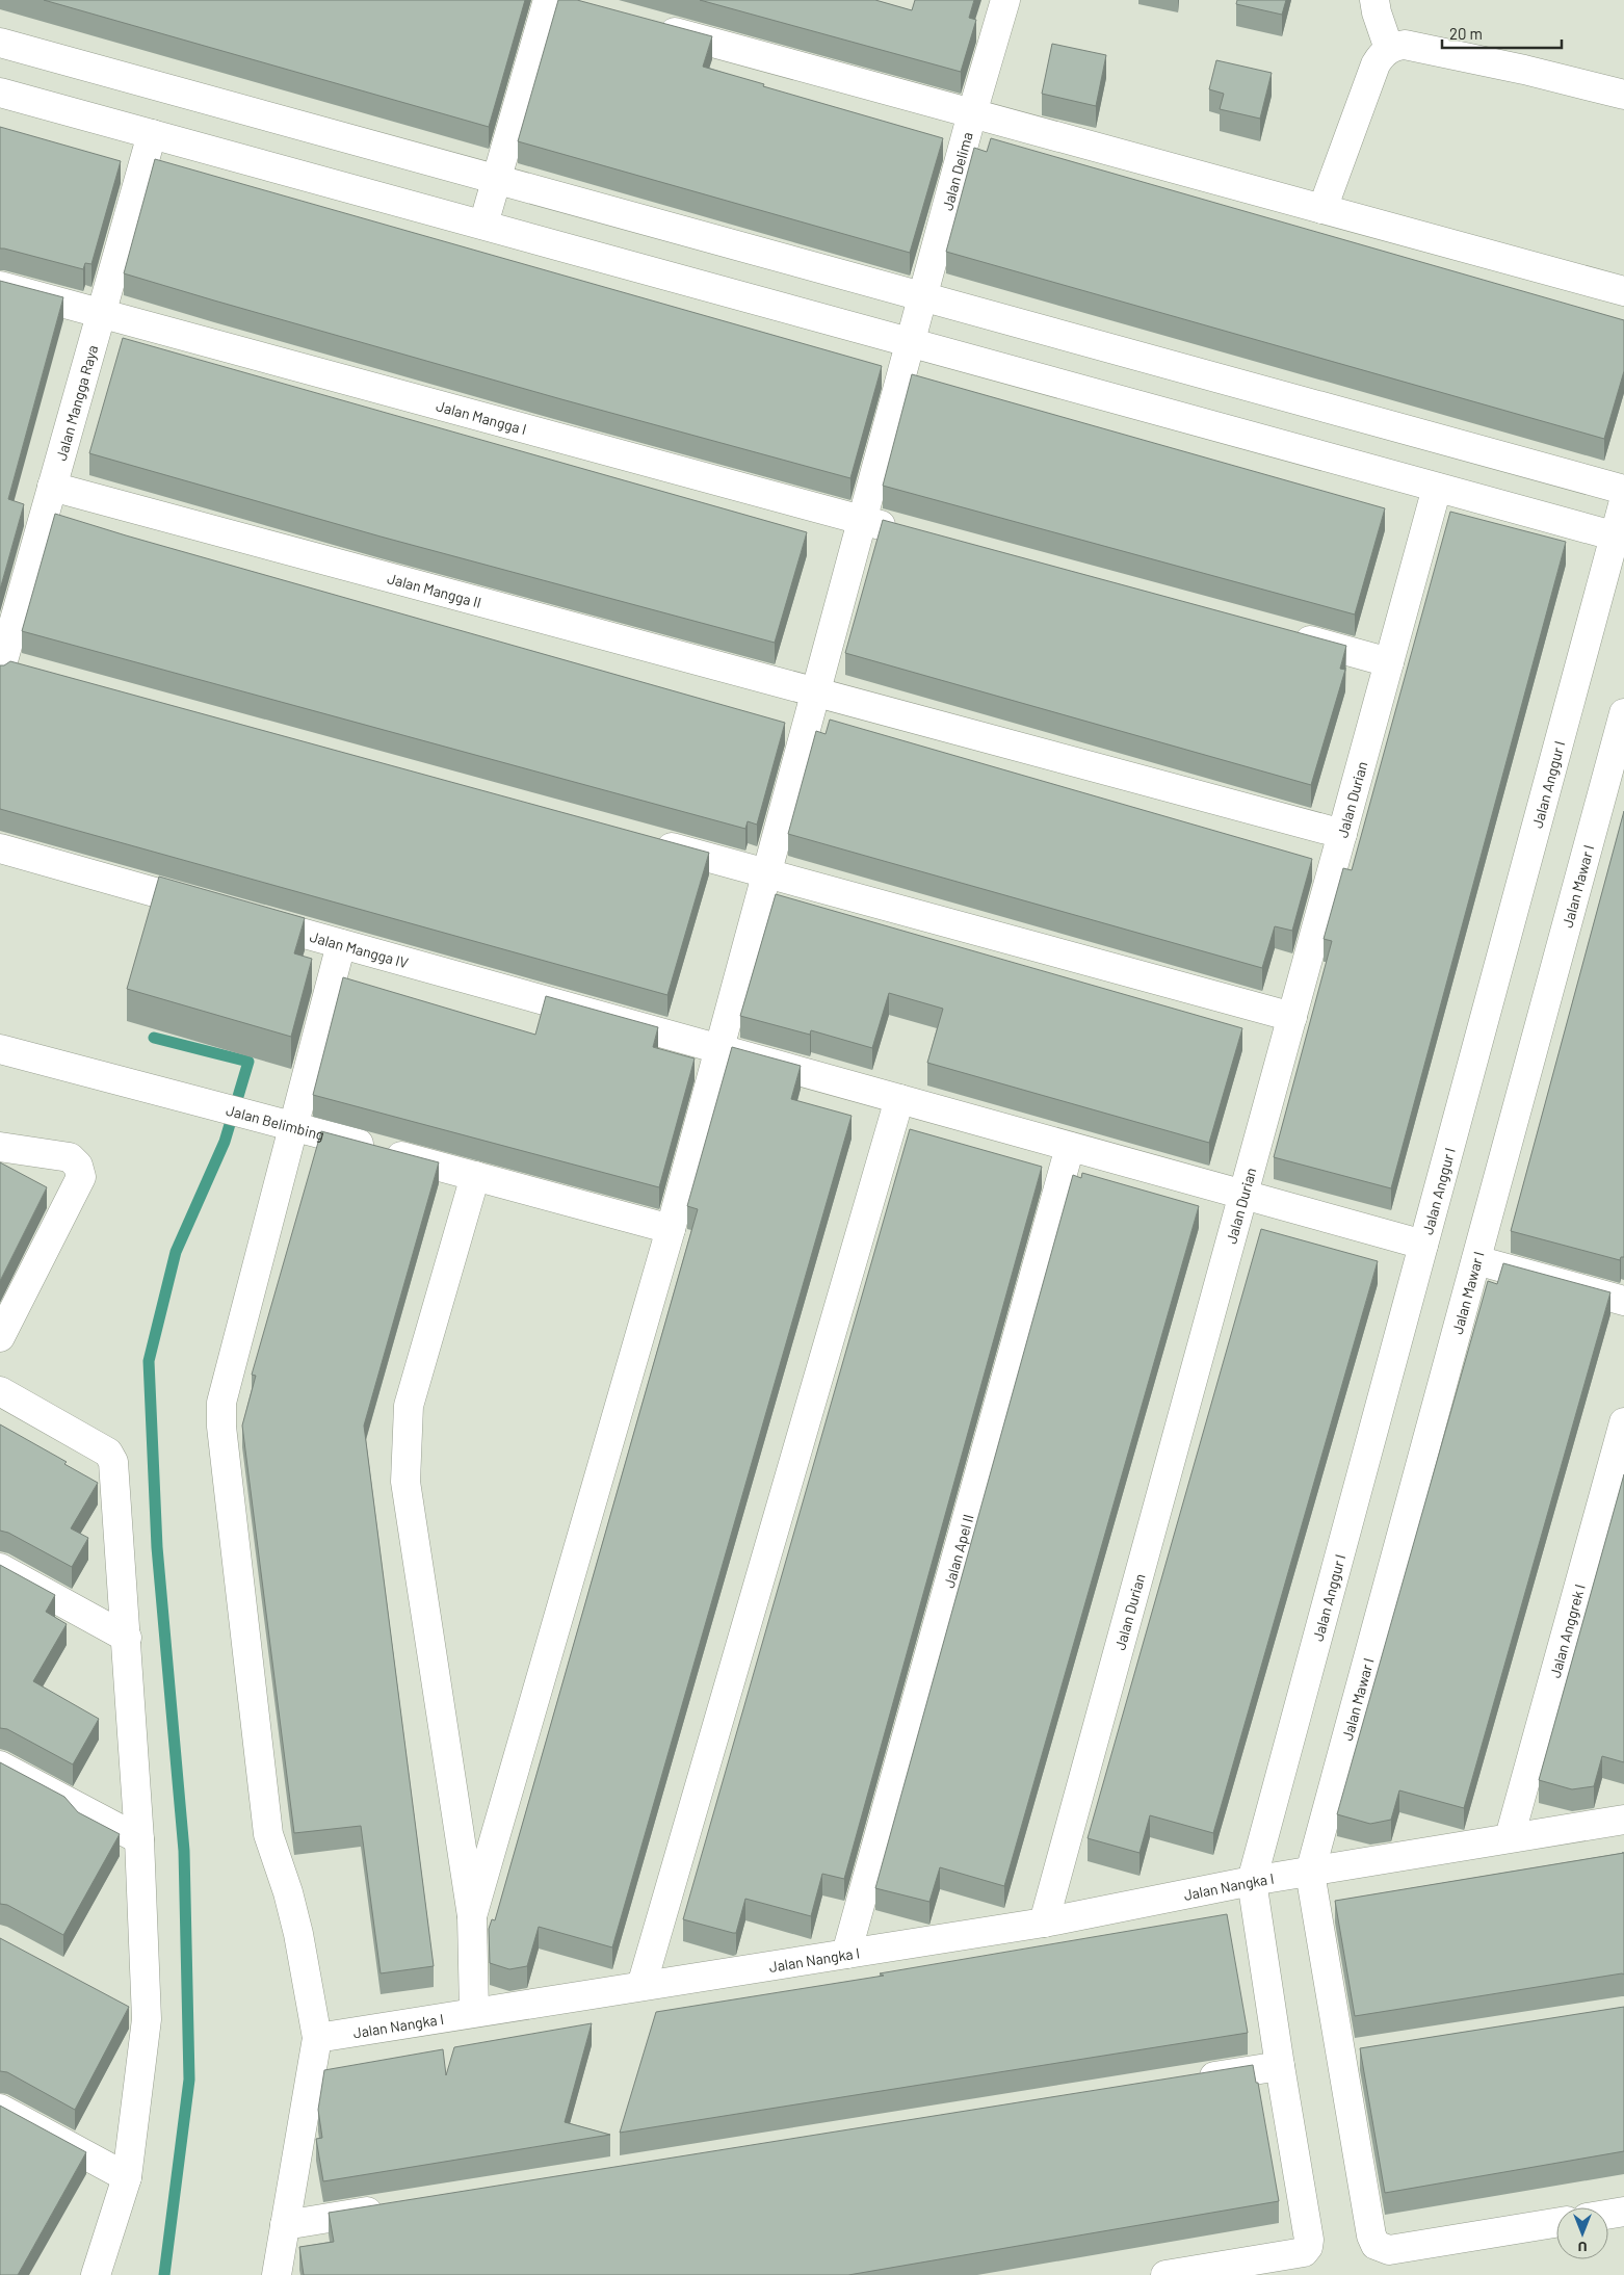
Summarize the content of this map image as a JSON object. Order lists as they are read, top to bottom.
{
  "streets": {
    "street": [
      "Jalan Delima",
      "Jalan Mangga Raya",
      "Jalan Mangga I",
      "Jalan Mangga II",
      "Jalan Anggur I",
      "Jalan Durian",
      "Jalan Mawar I",
      "Jalan Mangga IV",
      "Jalan Belimbing",
      "Jalan Apel II",
      "Jalan Anggrek I",
      "Jalan Nangka I"
    ]
  },
  "crossings": [
    ["Jalan Delima", "Jalan Mangga I"],
    ["Jalan Delima", "Jalan Mangga II"],
    ["Jalan Delima", "Jalan Mangga IV"],
    ["Jalan Delima", "Jalan Belimbing"],
    ["Jalan Mangga Raya", "Jalan Mangga I"],
    ["Jalan Mangga Raya", "Jalan Mangga II"],
    ["Jalan Mangga II", "Jalan Durian"],
    ["Jalan Anggur I", "Jalan Mangga IV"],
    ["Jalan Anggur I", "Jalan Nangka I"],
    ["Jalan Durian", "Jalan Mangga IV"],
    ["Jalan Durian", "Jalan Nangka I"],
    ["Jalan Mawar I", "Jalan Nangka I"],
    ["Jalan Mangga IV", "Jalan Apel II"],
    ["Jalan Apel II", "Jalan Nangka I"],
    ["Jalan Anggrek I", "Jalan Nangka I"]
  ],
  "scale_bar": "20 m",
  "north": "bottom"
}
